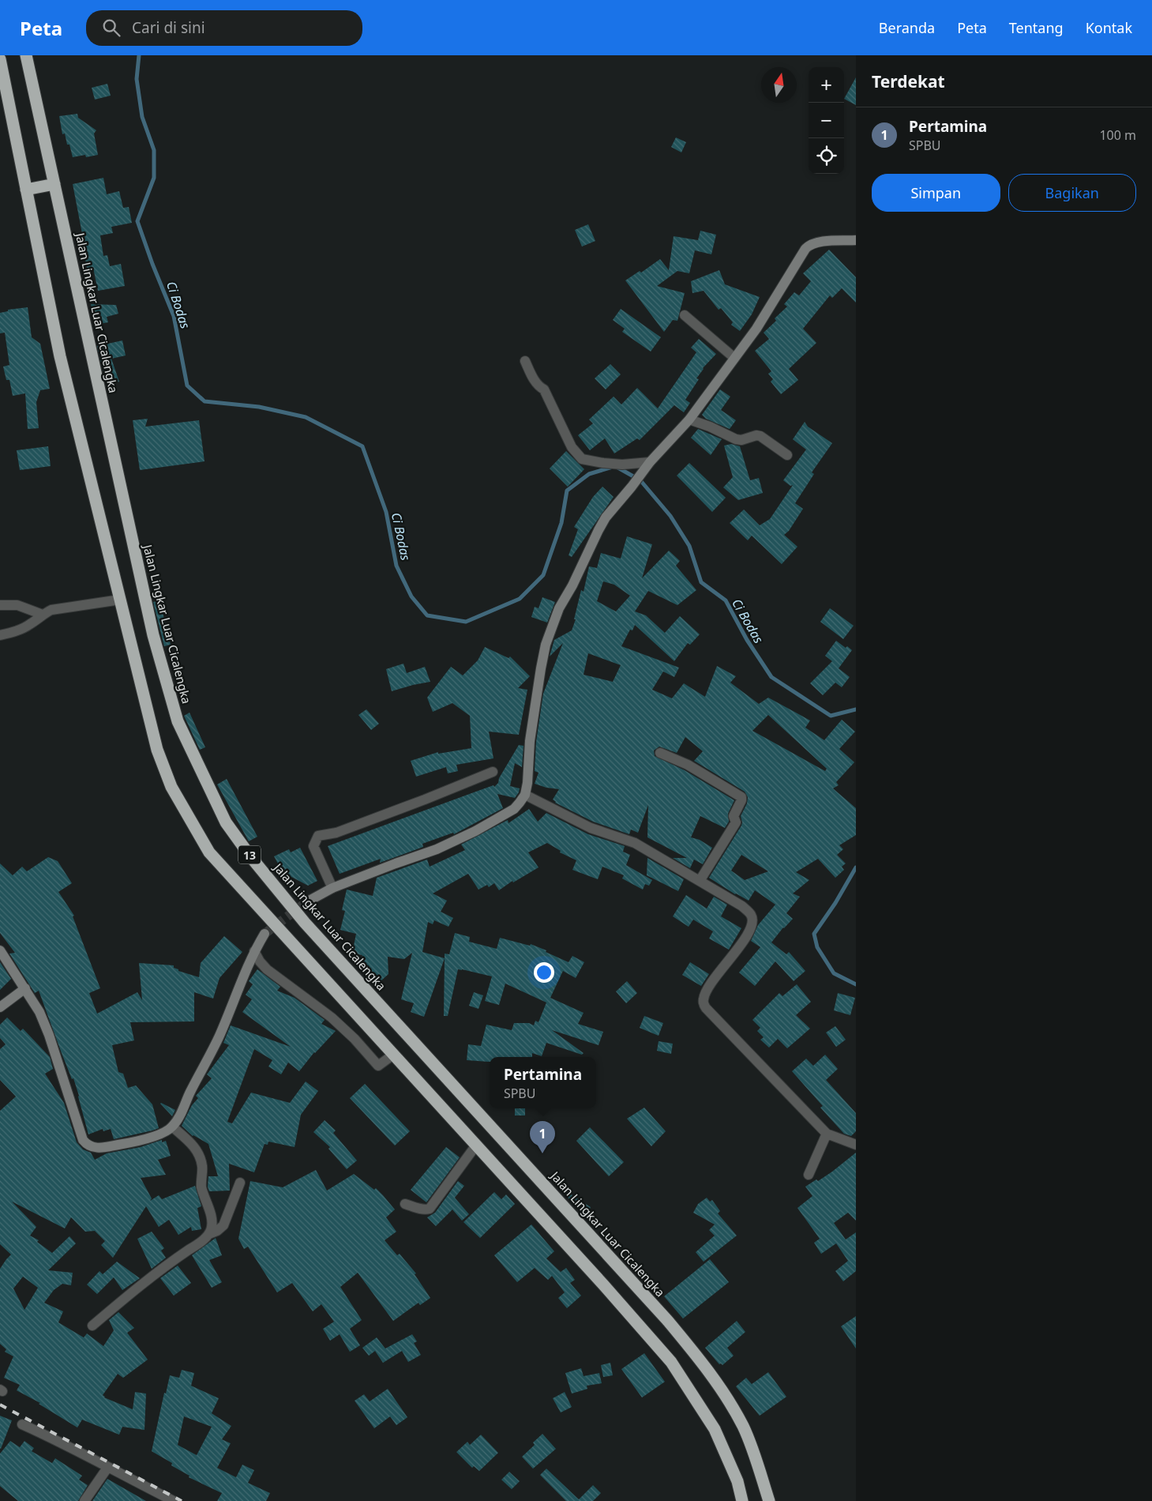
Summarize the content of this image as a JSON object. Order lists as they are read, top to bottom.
{
  "streets": {
    "highway": ["Jalan Lingkar Luar Cicalengka", "13"]
  },
  "water": ["Ci Bodas"],
  "north": "top",
  "page": {
    "header": "Peta",
    "search": "Cari di sini",
    "nav": [
      "Beranda",
      "Peta",
      "Tentang",
      "Kontak"
    ],
    "heading": "Terdekat",
    "map_buttons": ["+", "−"],
    "list": [
      {
        "mark": "1",
        "name": "Pertamina",
        "note": "SPBU",
        "value": "100 m"
      }
    ],
    "buttons": ["Simpan", "Bagikan"],
    "popup": ["Pertamina", "SPBU"],
    "pins": "1"
  }
}
